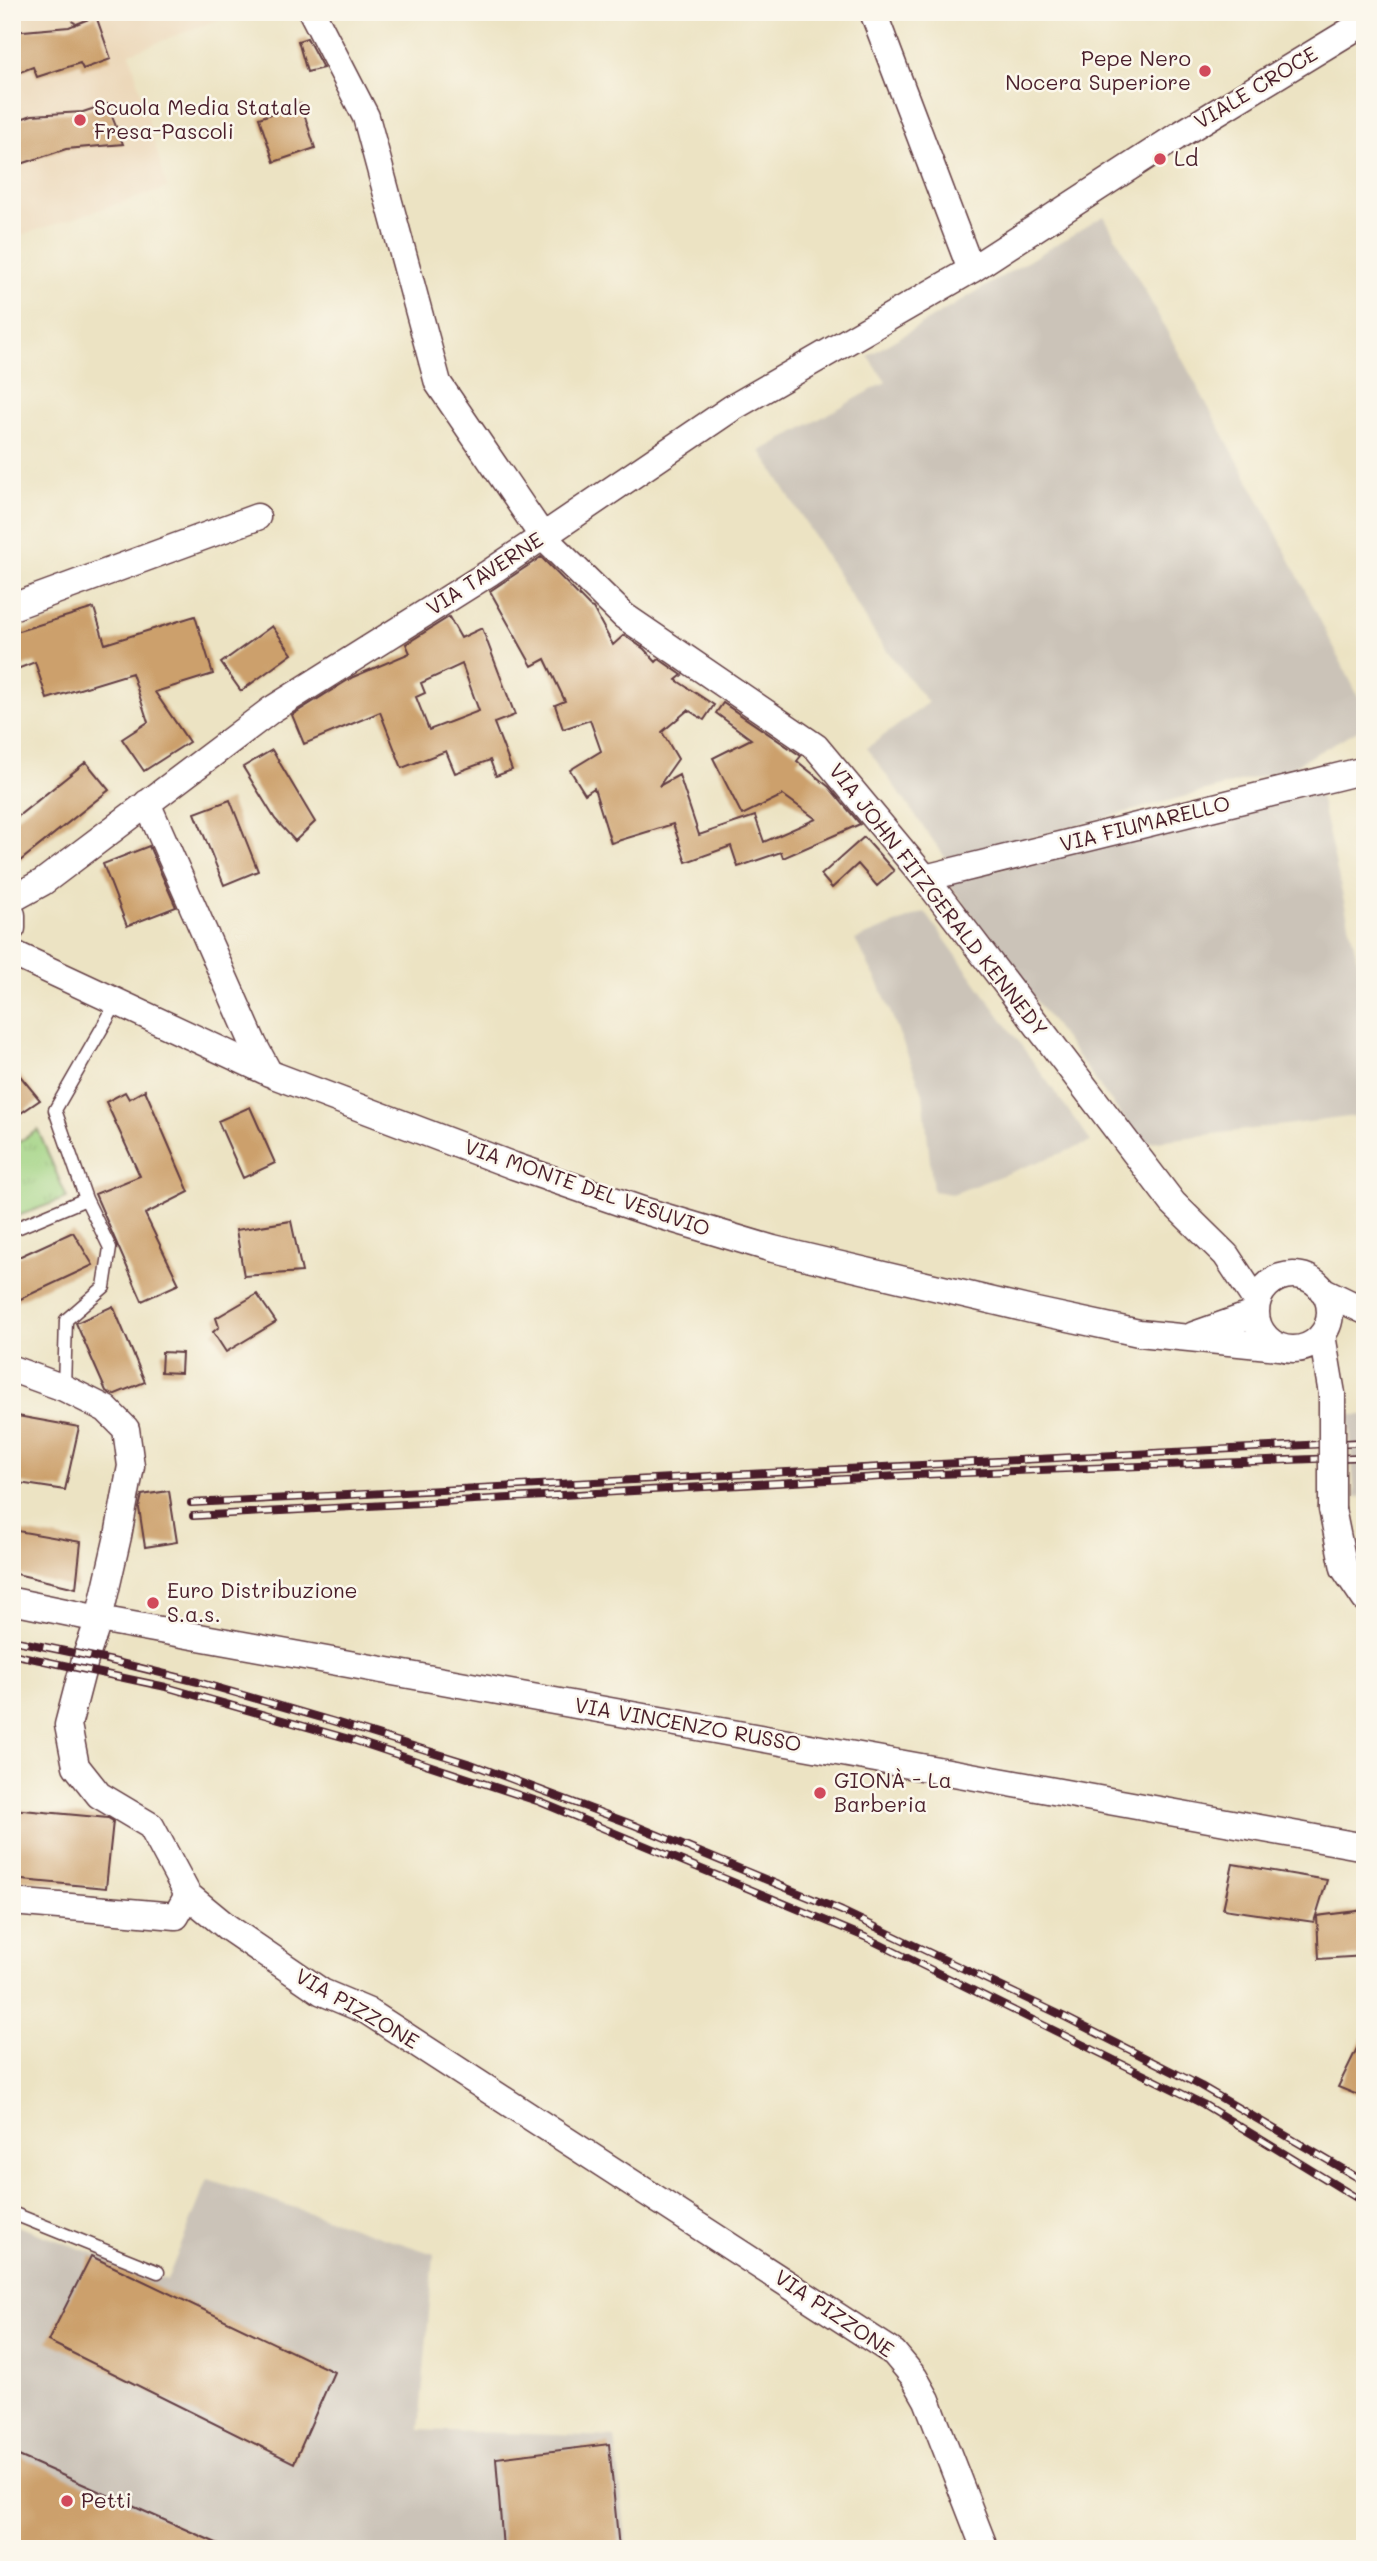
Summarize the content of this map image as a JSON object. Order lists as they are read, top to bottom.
{
  "streets": {
    "street": [
      "VIALE CROCE",
      "VIA TAVERNE",
      "VIA FIUMARELLO",
      "VIA JOHN FITZGERALD KENNEDY",
      "VIA MONTE DEL VESUVIO",
      "VIA VINCENZO RUSSO",
      "VIA PIZZONE"
    ]
  },
  "crossings": [
    ["VIALE CROCE", "VIA TAVERNE"],
    ["VIA TAVERNE", "VIA JOHN FITZGERALD KENNEDY"],
    ["VIA FIUMARELLO", "VIA JOHN FITZGERALD KENNEDY"],
    ["VIA JOHN FITZGERALD KENNEDY", "VIA MONTE DEL VESUVIO"],
    ["VIA VINCENZO RUSSO", "VIA PIZZONE"]
  ],
  "places": [
    "Pepe Nero Nocera Superiore",
    "Scuola Media Statale Fresa-Pascoli",
    "Ld",
    "Euro Distribuzione S.a.s.",
    "GIONÀ - La Barberia",
    "Petti"
  ]
}
